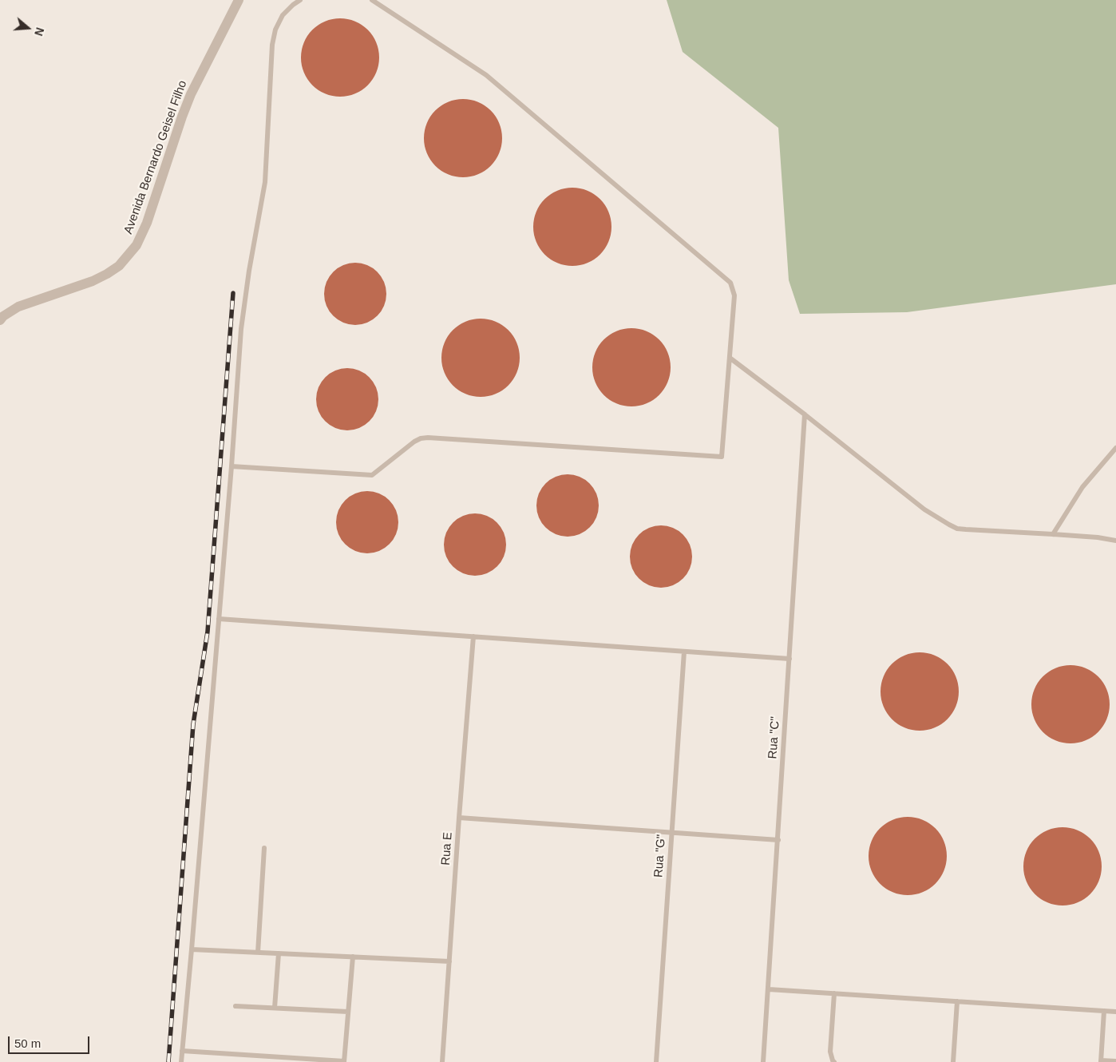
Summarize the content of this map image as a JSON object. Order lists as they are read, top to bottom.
{
  "streets": {
    "street": ["Avenida Bernardo Geisel Filho"],
    "lane": ["Rua \"C\"", "Rua E", "Rua \"G\""]
  },
  "scale_bar": "50 m",
  "north": "right"
}
